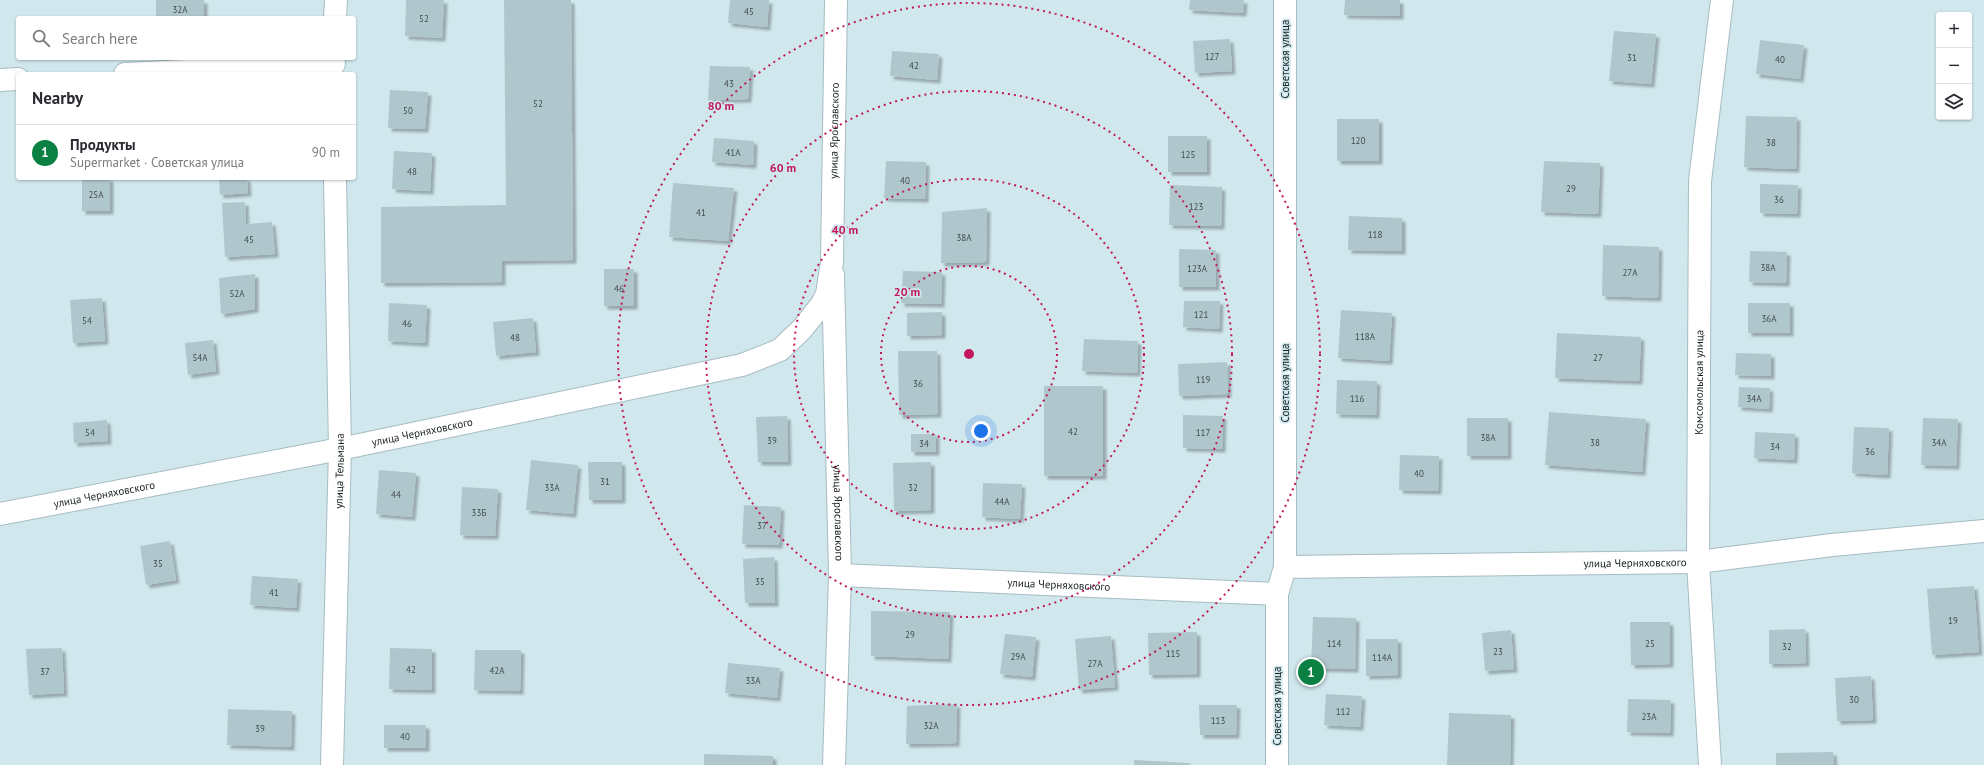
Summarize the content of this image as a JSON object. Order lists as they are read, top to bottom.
{
  "streets": {
    "street": [
      "Советская улица",
      "улица Ярославского",
      "Комсомольская улица",
      "улица Черняховского",
      "улица Тельмана"
    ]
  },
  "crossings": [
    ["Советская улица", "улица Черняховского"],
    ["улица Ярославского", "улица Черняховского"],
    ["Комсомольская улица", "улица Черняховского"],
    ["улица Черняховского", "улица Тельмана"]
  ],
  "house_numbers": [
    "32А",
    "45",
    "52",
    "127",
    "31",
    "40",
    "42",
    "43",
    "52",
    "50",
    "120",
    "38",
    "41А",
    "125",
    "48",
    "40",
    "29",
    "25А",
    "36",
    "123",
    "41",
    "118",
    "38А",
    "45",
    "38А",
    "123А",
    "27А",
    "46",
    "52А",
    "121",
    "36А",
    "54",
    "46",
    "118А",
    "48",
    "54А",
    "27",
    "119",
    "36",
    "116",
    "34А",
    "42",
    "54",
    "117",
    "38А",
    "39",
    "38",
    "34А",
    "34",
    "34",
    "36",
    "40",
    "31",
    "33А",
    "32",
    "44",
    "44А",
    "33Б",
    "37",
    "35",
    "35",
    "41",
    "19",
    "29",
    "114",
    "25",
    "32",
    "23",
    "115",
    "29А",
    "114А",
    "27А",
    "42",
    "42А",
    "37",
    "33А",
    "30",
    "112",
    "23А",
    "113",
    "32А",
    "39",
    "40"
  ],
  "page": {
    "map_buttons": ["+", "−"],
    "search": "Search here",
    "heading": "Nearby",
    "list": [
      {
        "mark": "1",
        "name": "Продукты",
        "note": "Supermarket · Советская улица",
        "value": "90 m"
      }
    ],
    "pins": "1"
  },
  "rings": [
    "80 m",
    "60 m",
    "40 m",
    "20 m"
  ]
}
